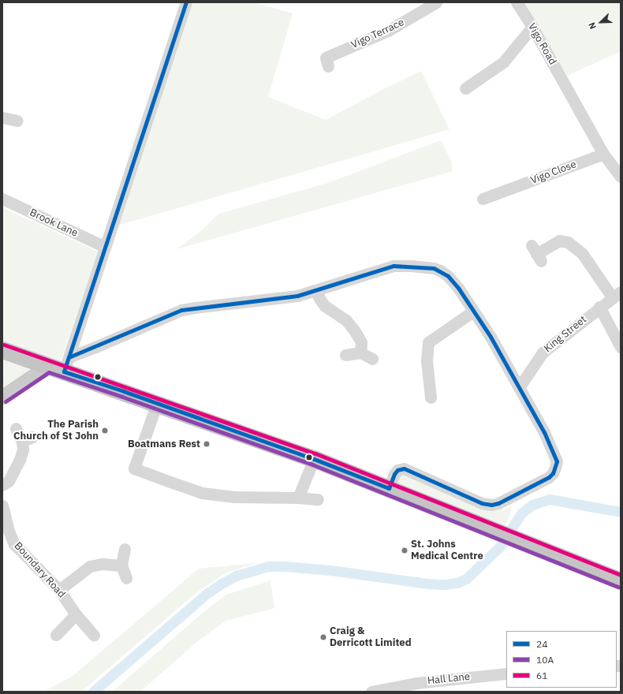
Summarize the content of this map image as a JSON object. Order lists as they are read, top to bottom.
{
  "streets": {
    "street": [
      "Vigo Terrace",
      "Vigo Road",
      "Vigo Close",
      "Brook Lane",
      "King Street",
      "Boundary Road",
      "Hall Lane"
    ]
  },
  "crossings": [
    ["Vigo Road", "Vigo Close"]
  ],
  "places": [
    "The Parish Church of St John",
    "Boatmans Rest",
    "St. Johns Medical Centre",
    "Craig & Derricott Limited"
  ],
  "lines": ["transit line 24", "transit line 61", "transit line 10A"],
  "legend": ["24", "10A", "61"],
  "north": "bottom left"
}
